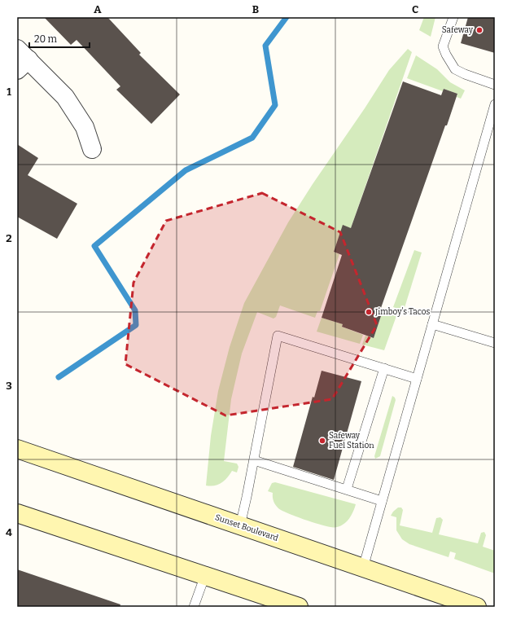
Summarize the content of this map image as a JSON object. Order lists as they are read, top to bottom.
{
  "streets": {
    "main road": ["Sunset Boulevard"]
  },
  "places": ["Safeway", "Jimboy's Tacos", "Safeway Fuel Station"],
  "scale_bar": "20 m",
  "grid": {
    "columns": ["A", "B", "C"],
    "rows": [
      "1",
      "2",
      "3",
      "4"
    ]
  }
}
